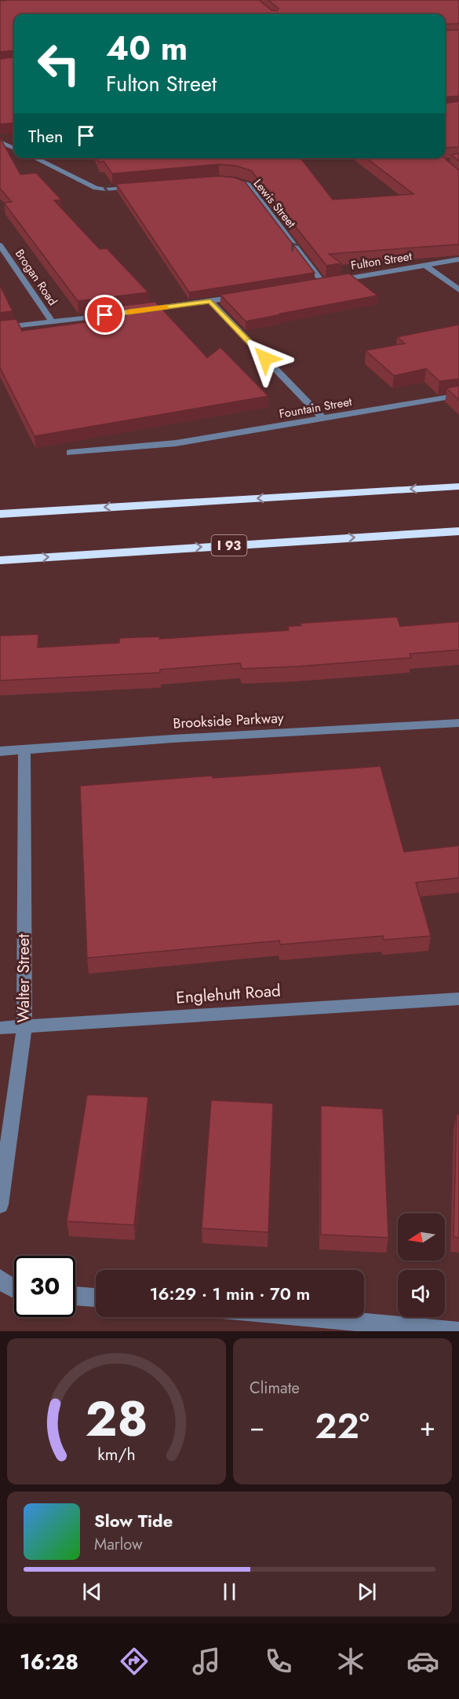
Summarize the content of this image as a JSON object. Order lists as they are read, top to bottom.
{
  "streets": {
    "highway": ["I 93"],
    "street": [
      "Lewis Street",
      "Fulton Street",
      "Brogan Road",
      "Fountain Street",
      "Brookside Parkway",
      "Walter Street",
      "Englehutt Road"
    ]
  },
  "crossings": [
    ["Lewis Street", "Fulton Street"],
    ["Brookside Parkway", "Walter Street"],
    ["Walter Street", "Englehutt Road"]
  ],
  "north": "left",
  "page": {
    "turn": ["40 m", "Fulton Street"],
    "then": "Then",
    "limit": "30",
    "trip": "16:29 · 1 min · 70 m",
    "tile": "Climate",
    "heat": ["−", "22°", "+"],
    "song": ["Slow Tide", "Marlow"],
    "tabs": "16:28",
    "gauge": ["28", "km/h"]
  }
}
